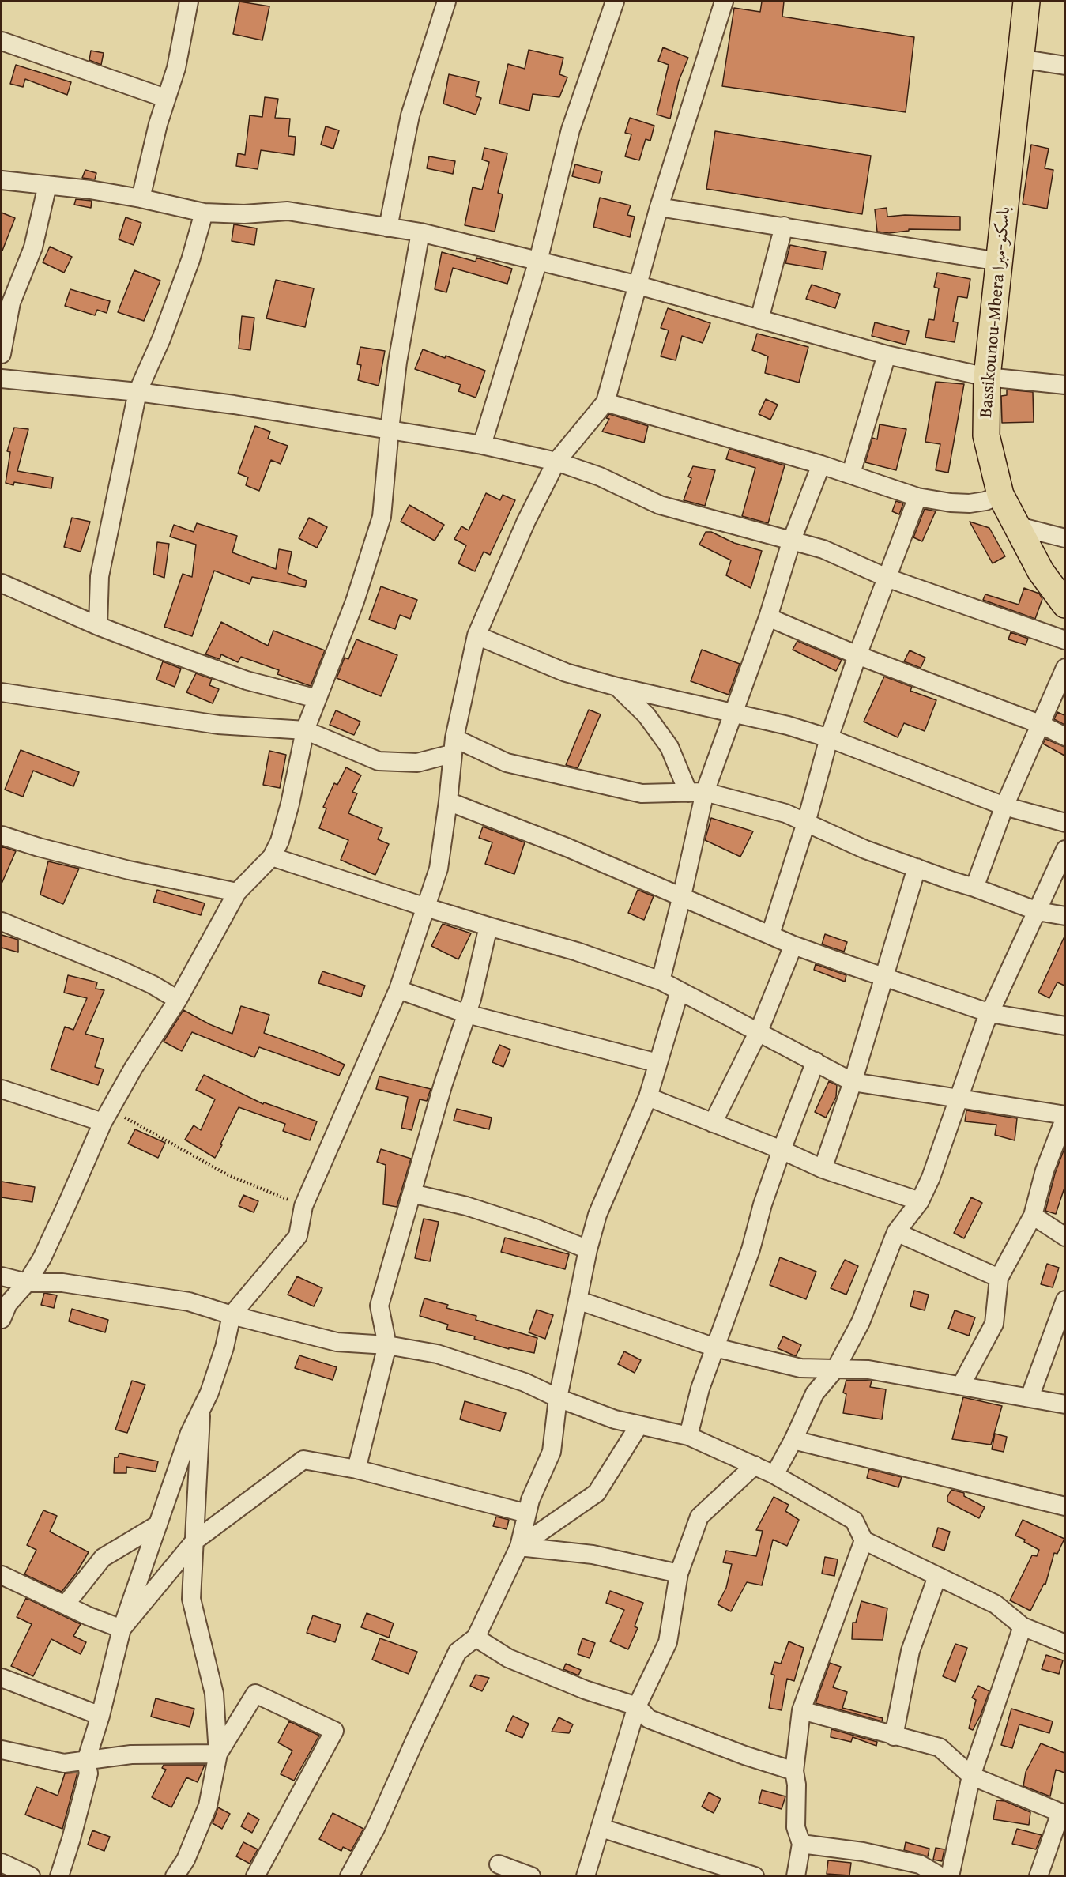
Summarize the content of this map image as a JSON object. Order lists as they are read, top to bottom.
{
  "streets": {
    "main road": ["Bassikounou-Mbera باسكنو-مبرا"]
  }
}
